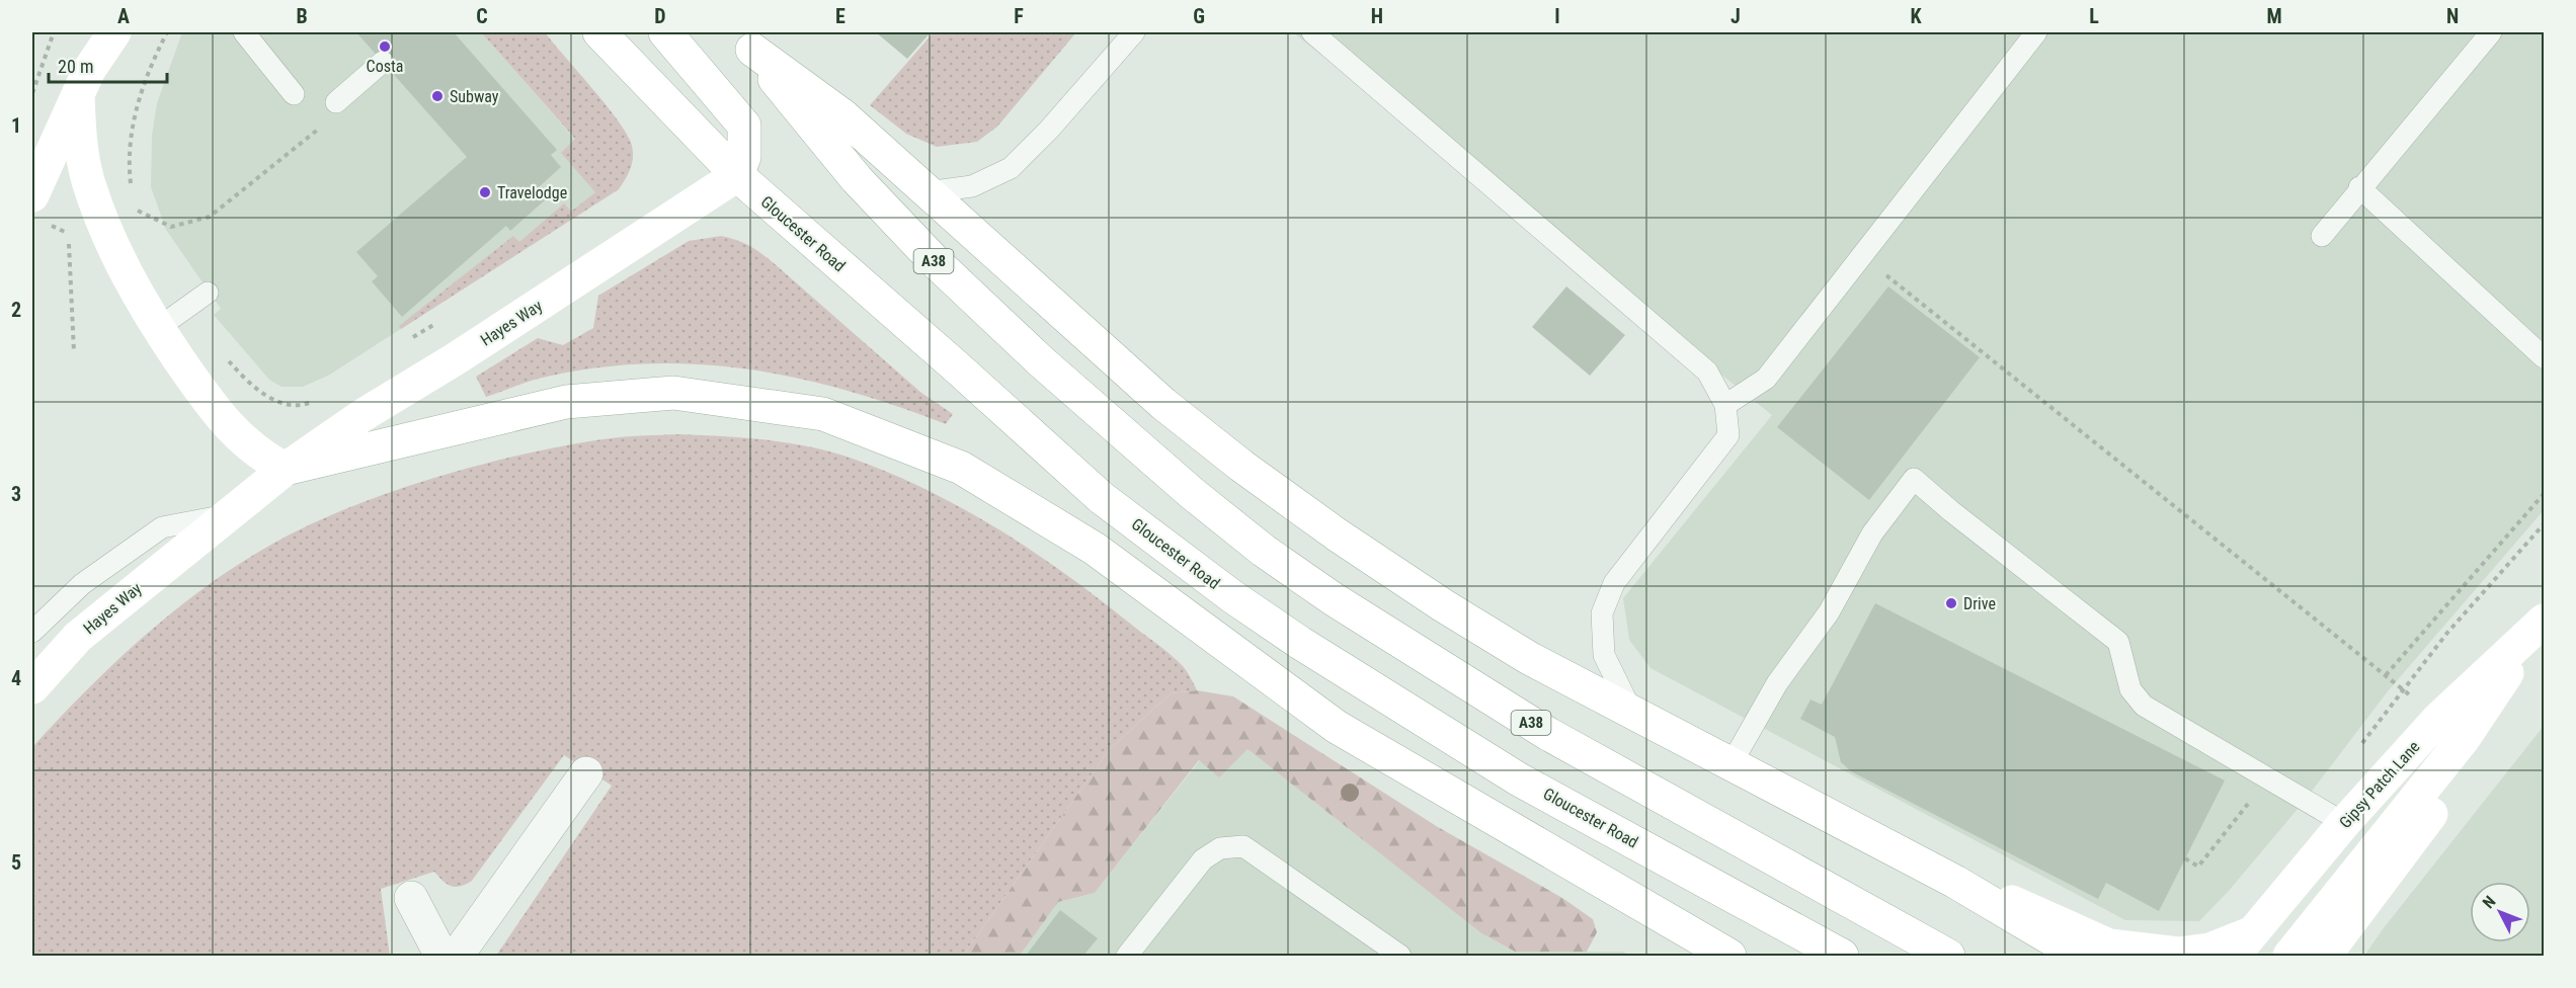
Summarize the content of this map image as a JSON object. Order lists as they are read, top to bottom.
{
  "streets": {
    "main road": [
      "Gloucester Road",
      "A38",
      "Hayes Way",
      "Gipsy Patch Lane"
    ]
  },
  "crossings": [
    ["Gloucester Road", "Hayes Way"]
  ],
  "places": [
    "Costa",
    "Subway",
    "Travelodge",
    "Drive"
  ],
  "scale_bar": "20 m",
  "north": "top left",
  "grid": {
    "columns": [
      "A",
      "B",
      "C",
      "D",
      "E",
      "F",
      "G",
      "H",
      "I",
      "J",
      "K",
      "L",
      "M",
      "N"
    ],
    "rows": [
      "1",
      "2",
      "3",
      "4",
      "5"
    ]
  }
}
